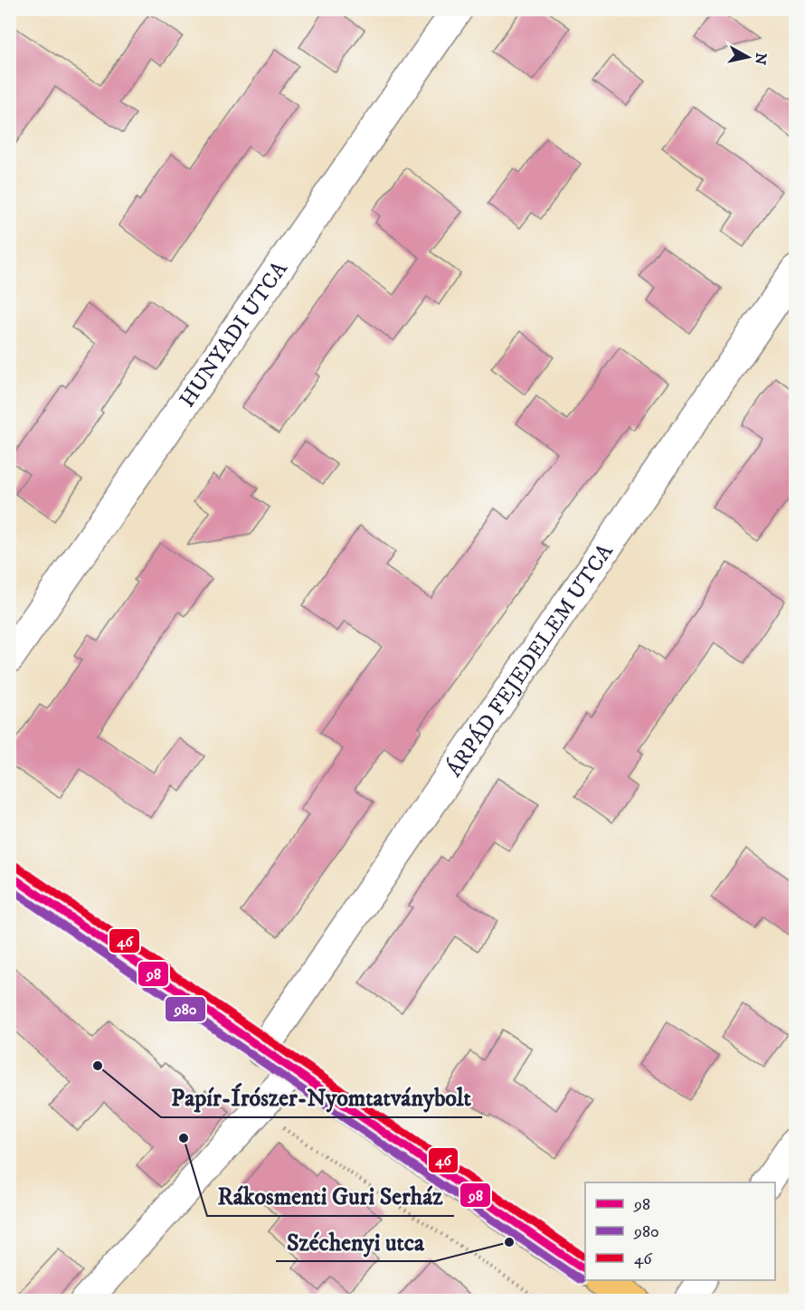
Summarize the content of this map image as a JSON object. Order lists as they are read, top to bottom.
{
  "streets": {
    "street": ["HUNYADI UTCA", "ÁRPÁD FEJEDELEM UTCA"]
  },
  "places": ["Papír-Írószer-Nyomtatványbolt", "Rákosmenti Guri Serház", "Széchenyi utca"],
  "lines": ["transit line 46", "transit line 98", "transit line 980"],
  "legend": ["98", "980", "46"],
  "north": "right"
}
